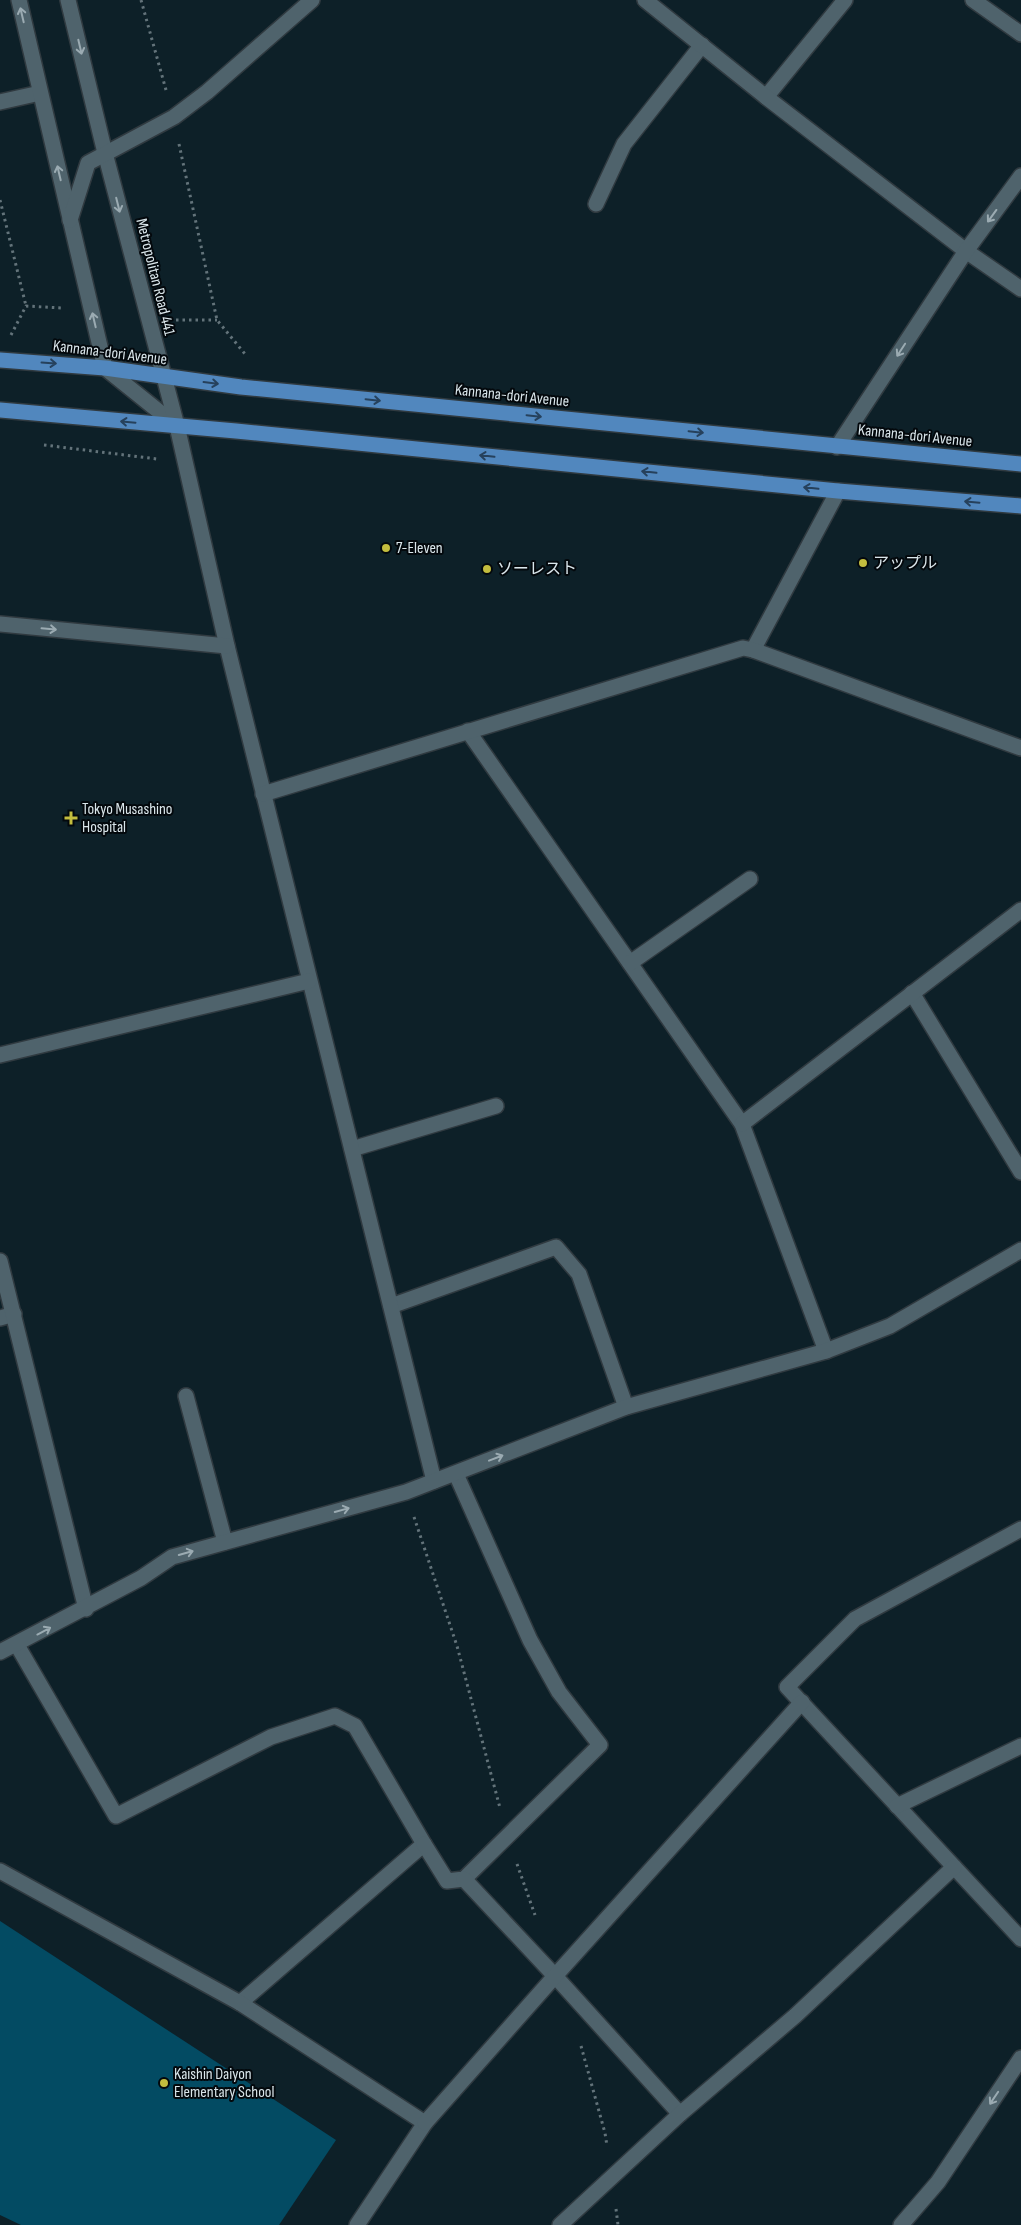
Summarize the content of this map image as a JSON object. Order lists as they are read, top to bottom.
{
  "streets": {
    "main road": ["Kannana-dori Avenue"],
    "street": ["Metropolitan Road 441"]
  },
  "crossings": [
    ["Metropolitan Road 441", "Kannana-dori Avenue"]
  ],
  "places": {
    "other": [
      "7-Eleven",
      "アップル",
      "ソーレスト",
      "Kaishin Daiyon Elementary School"
    ],
    "health": ["Tokyo Musashino Hospital"]
  }
}
